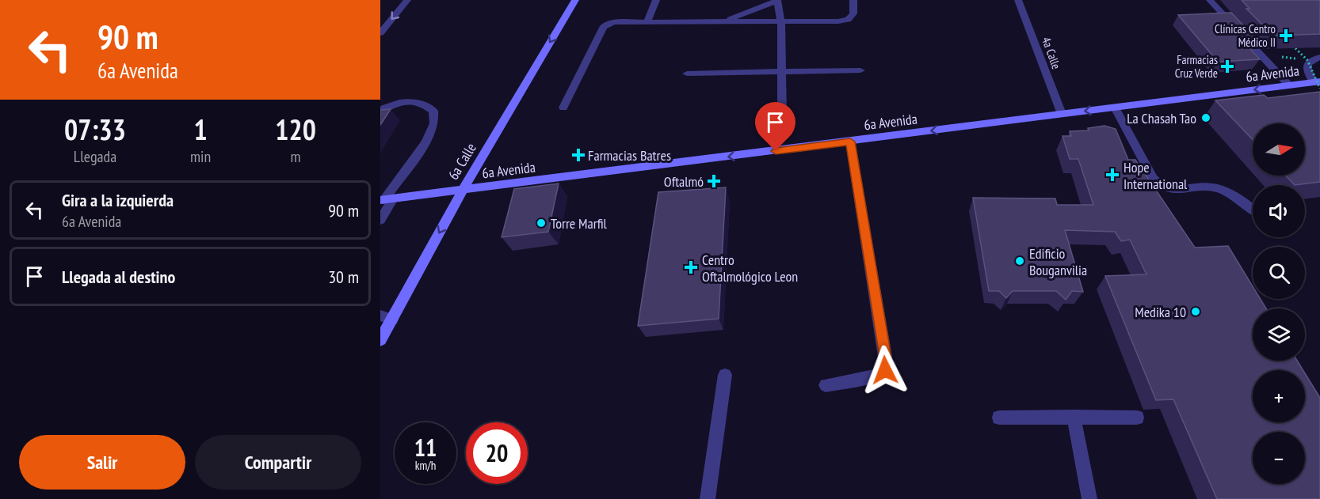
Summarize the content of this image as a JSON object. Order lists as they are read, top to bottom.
{
  "streets": {
    "main road": ["6a Avenida", "6a Calle"],
    "street": ["4a Calle"]
  },
  "crossings": [
    ["4a Calle", "6a Avenida"],
    ["6a Avenida", "6a Calle"]
  ],
  "one_way": ["6a Avenida", "6a Calle"],
  "places": {
    "health": [
      "Clínicas Centro Médico II",
      "Farmacias Cruz Verde",
      "Farmacias Batres",
      "Hope International",
      "Oftalmó",
      "Centro Oftalmológico Leon"
    ],
    "other": [
      "La Chasah Tao",
      "Torre Marfil",
      "Edificio Bouganvilia",
      "Medika 10"
    ]
  },
  "north": "right",
  "page": {
    "turn": ["90 m", "6a Avenida"],
    "eta": [
      "07:33",
      "Llegada",
      "1",
      "min",
      "120",
      "m"
    ],
    "map_buttons": ["+", "−"],
    "list": [
      {
        "name": "Gira a la izquierda",
        "note": "6a Avenida",
        "value": "90 m"
      },
      {
        "name": "Llegada al destino",
        "value": "30 m"
      }
    ],
    "speed": "11 km/h",
    "limit": "20",
    "buttons": ["Salir", "Compartir"]
  }
}
